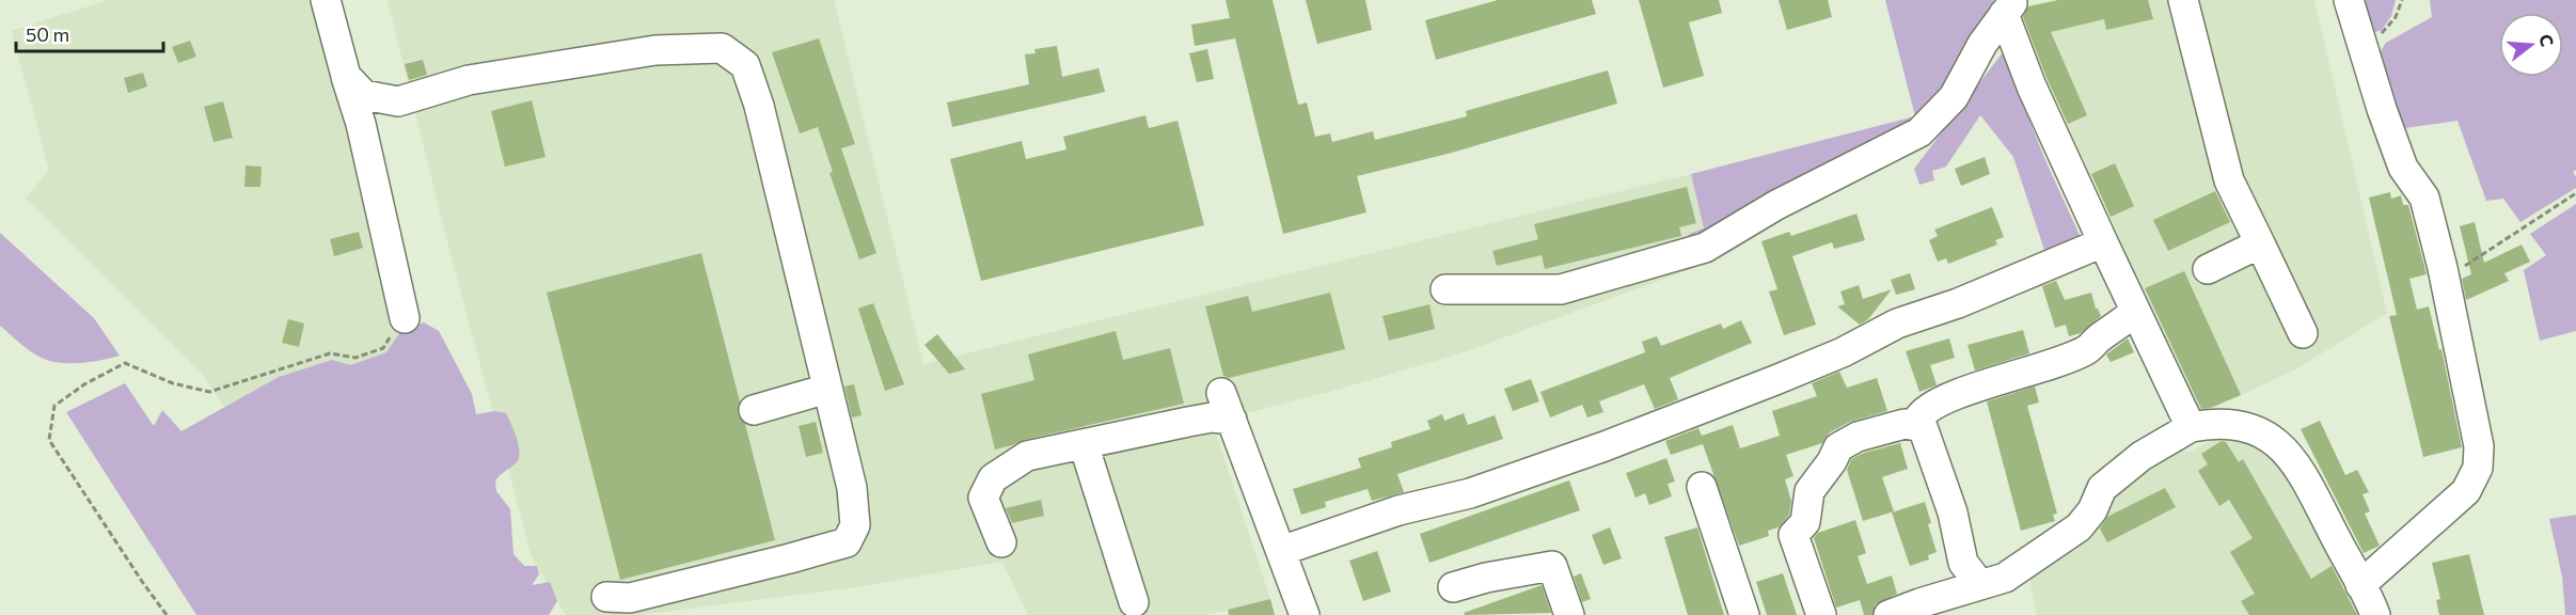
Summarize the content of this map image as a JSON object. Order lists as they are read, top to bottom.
{
  "scale_bar": "50 m",
  "north": "right"
}
